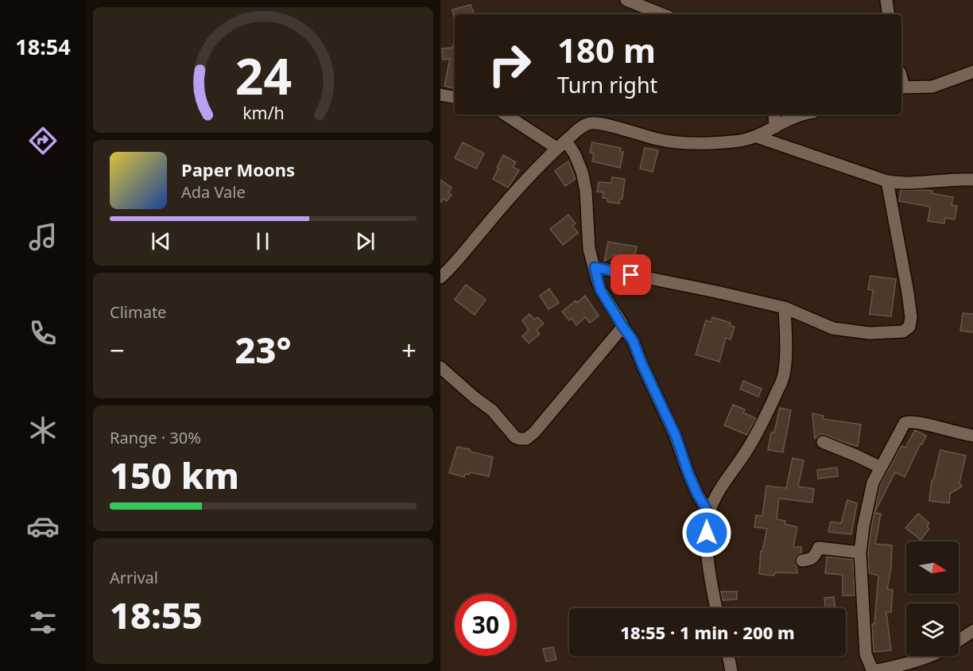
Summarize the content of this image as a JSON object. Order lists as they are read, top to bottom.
{
  "north": "right",
  "page": {
    "tabs": "18:54",
    "turn": ["180 m", "Turn right"],
    "song": ["Paper Moons", "Ada Vale"],
    "tile": [
      "Climate",
      ["Range · 30%", "150 km"],
      ["Arrival", "18:55"]
    ],
    "heat": ["−", "23°", "+"],
    "limit": "30",
    "trip": "18:55 · 1 min · 200 m",
    "gauge": ["24", "km/h"]
  }
}
